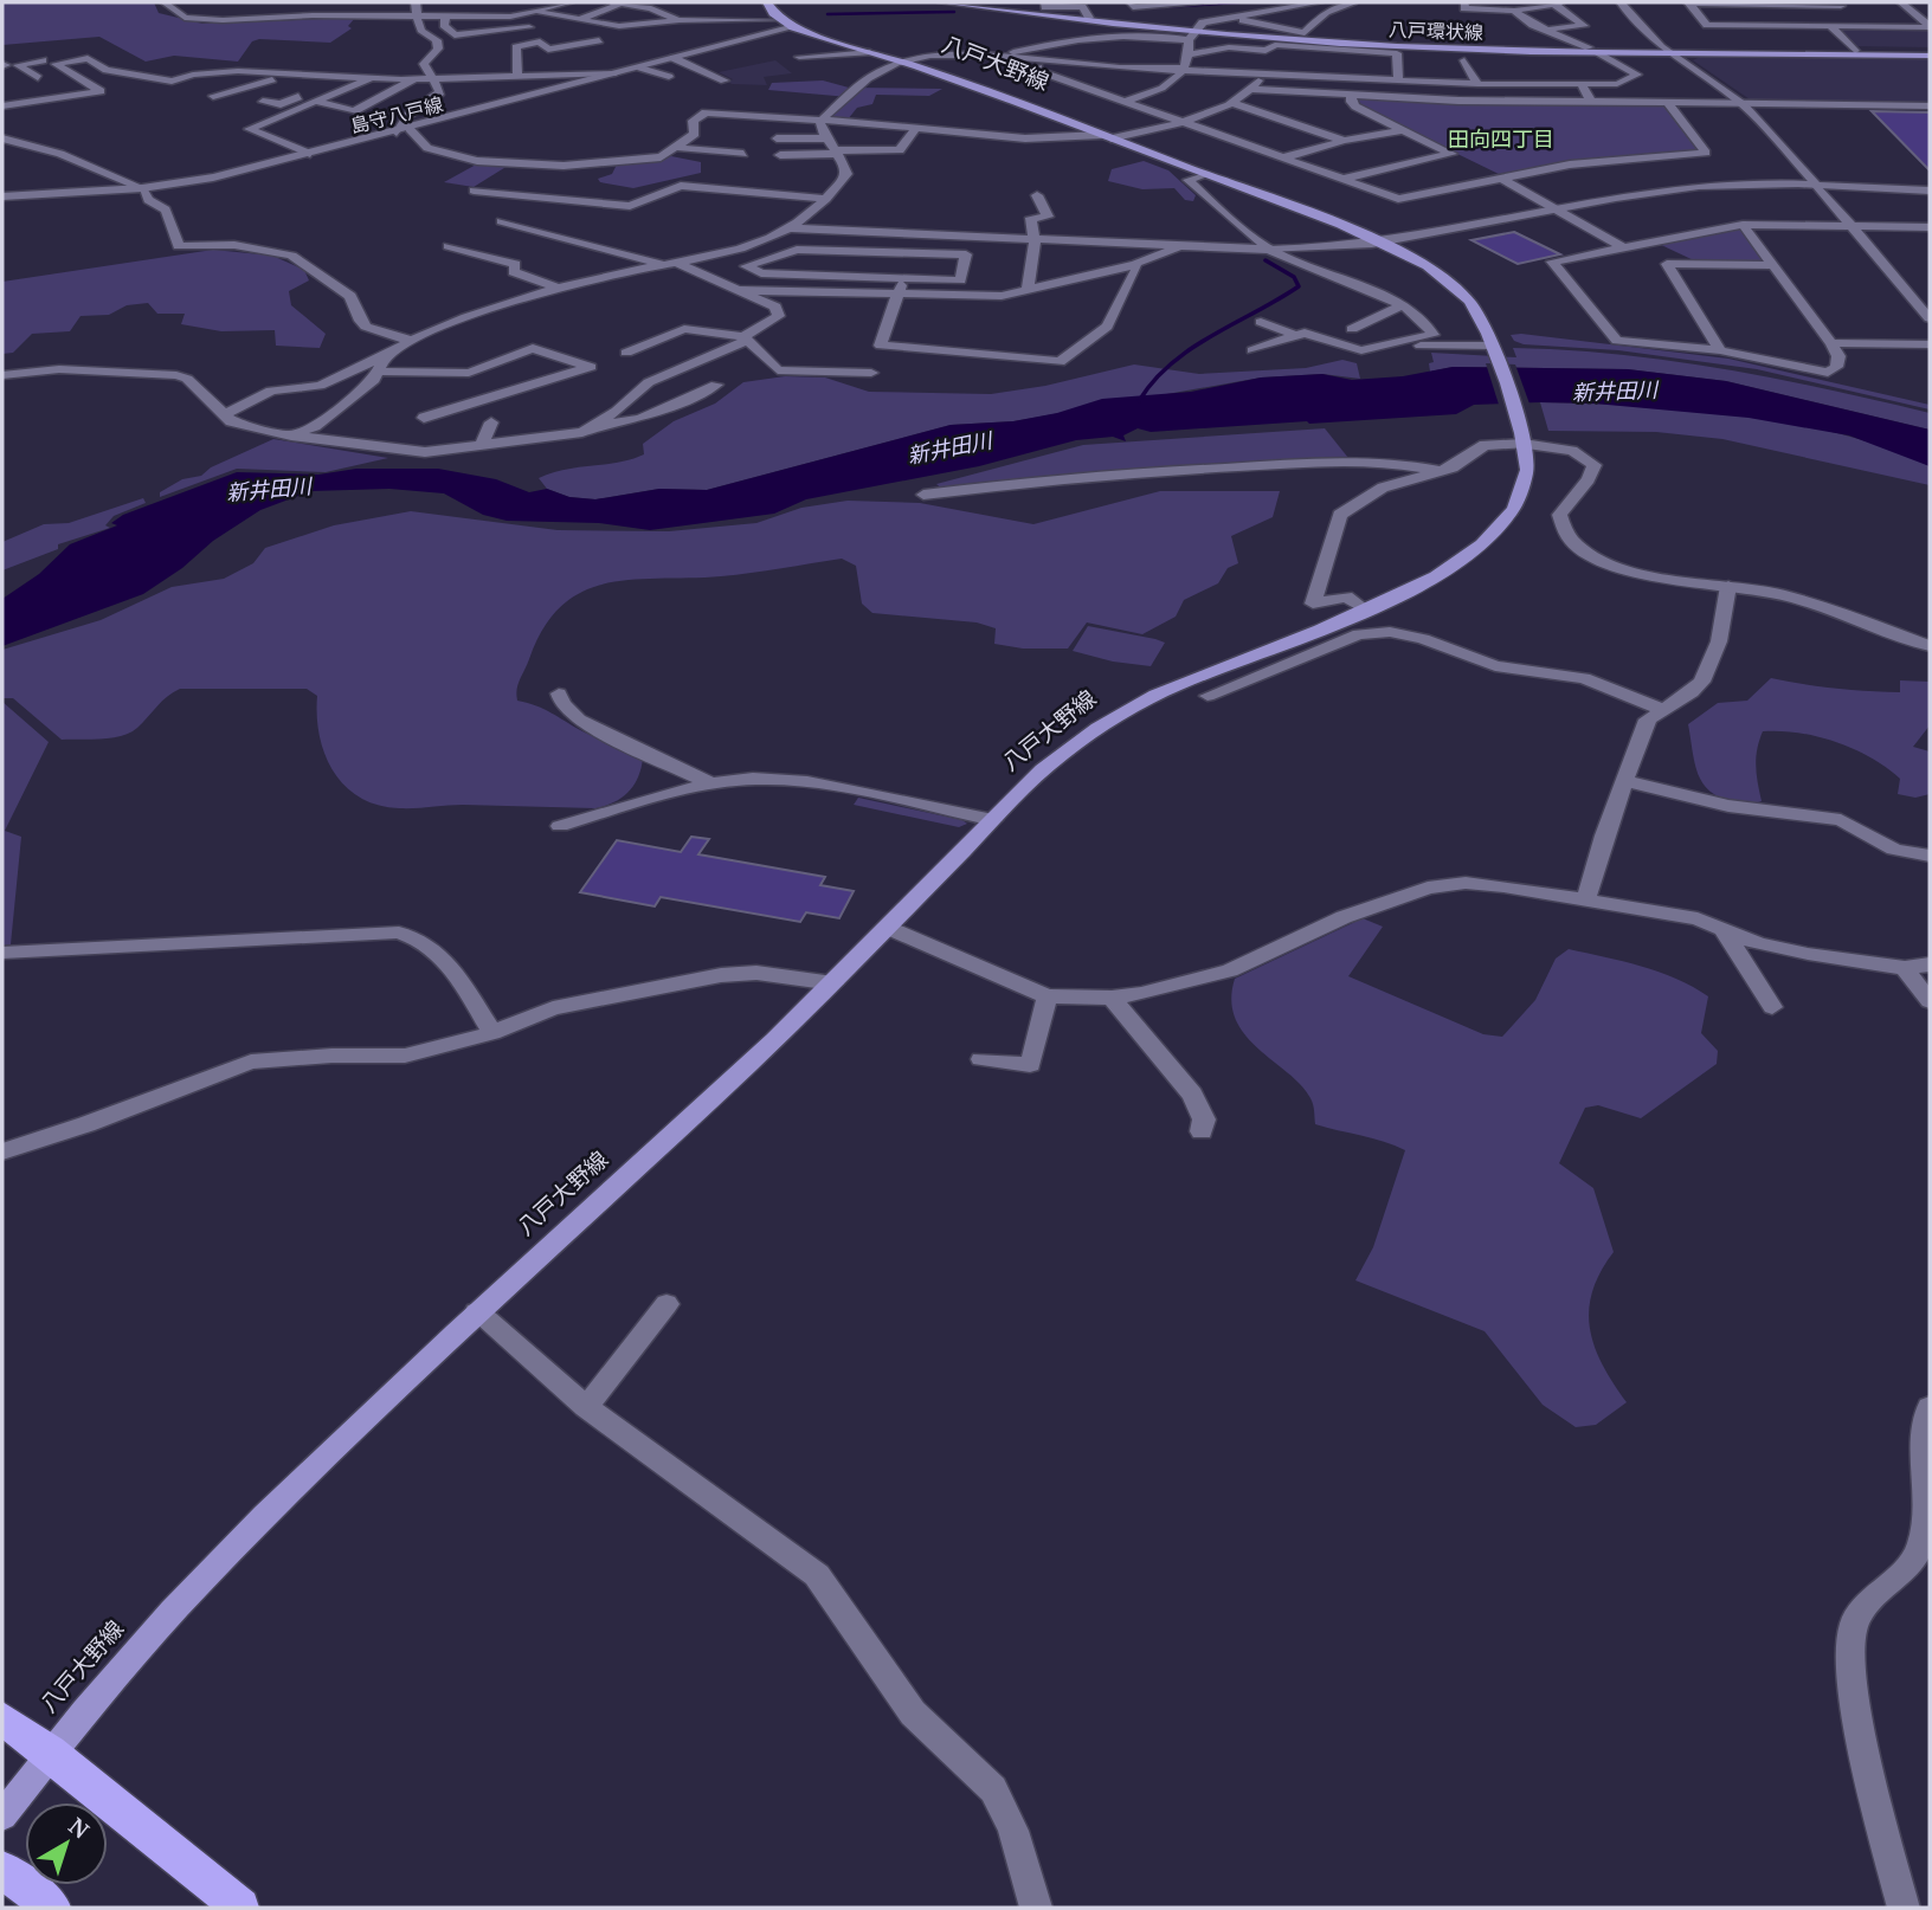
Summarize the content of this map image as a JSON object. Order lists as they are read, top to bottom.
{
  "streets": {
    "main road": ["八戸環状線", "八戸大野線"],
    "street": ["島守八戸線"]
  },
  "crossings": [
    ["八戸大野線", "島守八戸線"]
  ],
  "districts": ["田向四丁目"],
  "water": ["新井田川"],
  "north": "top right"
}
